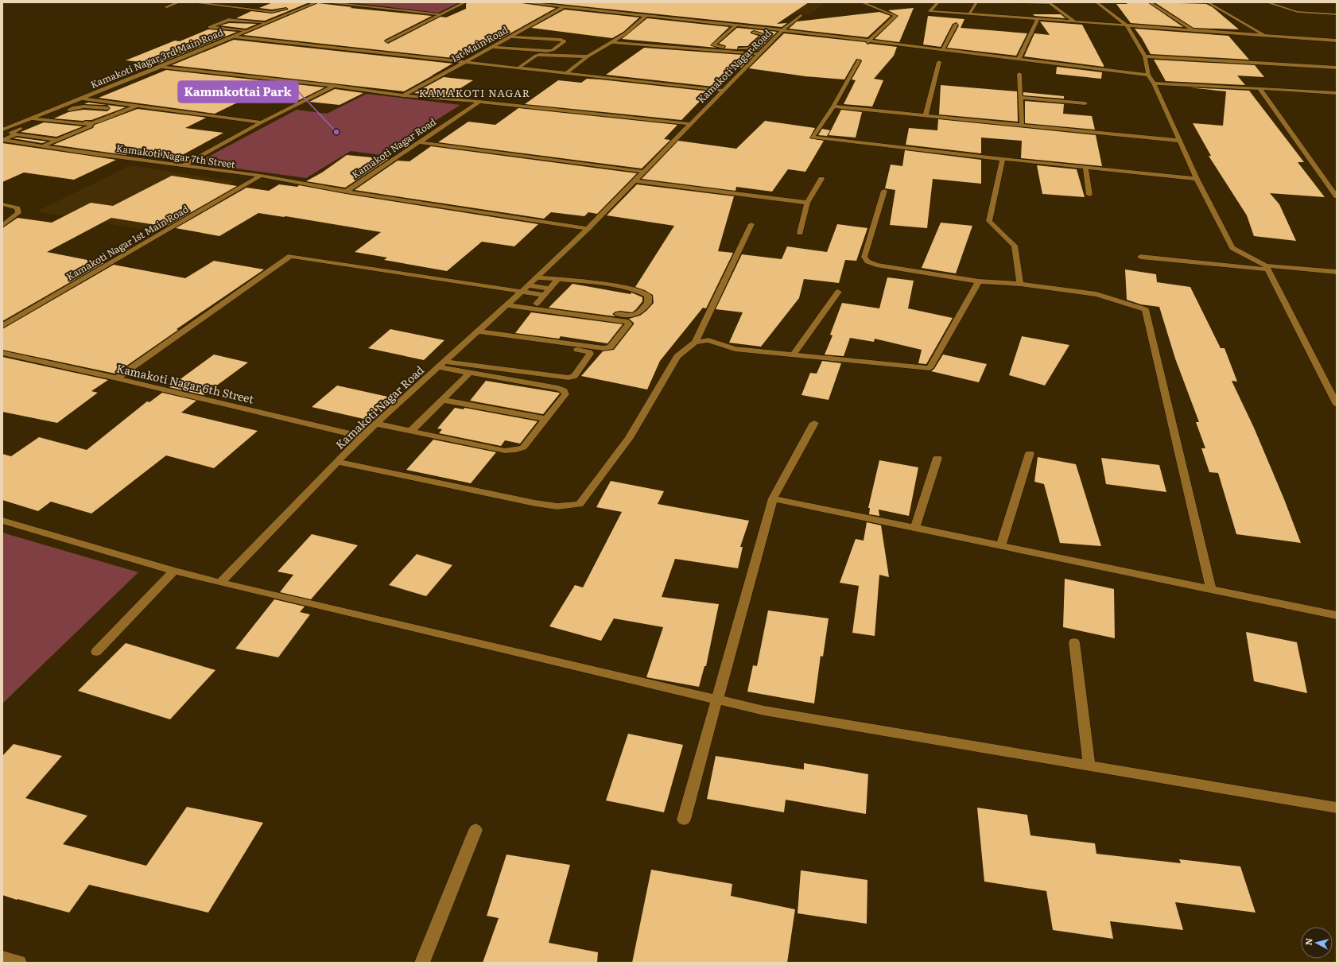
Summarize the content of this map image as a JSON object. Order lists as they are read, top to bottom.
{
  "streets": {
    "street": [
      "1st Main Road",
      "Kamakoti Nagar 3rd Main Road",
      "Kamakoti Nagar Road",
      "Kamakoti Nagar 7th Street",
      "Kamakoti Nagar 1st Main Road",
      "Kamakoti Nagar 6th Street"
    ]
  },
  "crossings": [
    ["1st Main Road", "Kamakoti Nagar Road"],
    ["Kamakoti Nagar Road", "Kamakoti Nagar 7th Street"],
    ["Kamakoti Nagar Road", "Kamakoti Nagar 6th Street"],
    ["Kamakoti Nagar 7th Street", "Kamakoti Nagar 1st Main Road"]
  ],
  "districts": ["KAMAKOTI NAGAR"],
  "places": ["Kammkottai Park"],
  "north": "left"
}
